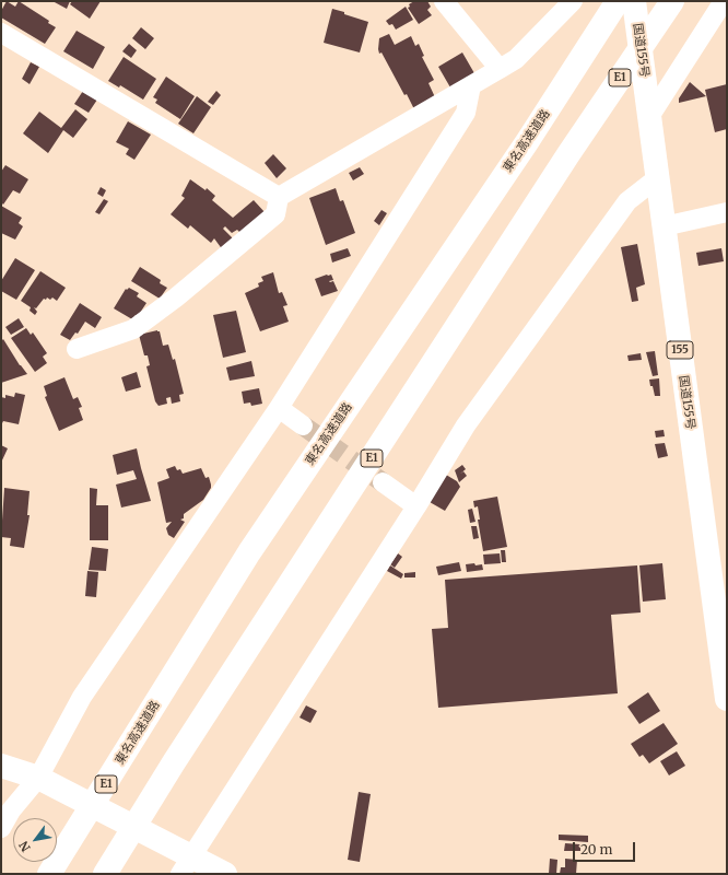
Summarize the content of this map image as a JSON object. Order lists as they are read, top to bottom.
{
  "streets": {
    "main road": [
      "国道155号",
      "E1",
      "東名高速道路",
      "155"
    ]
  },
  "scale_bar": "20 m",
  "north": "bottom left"
}
